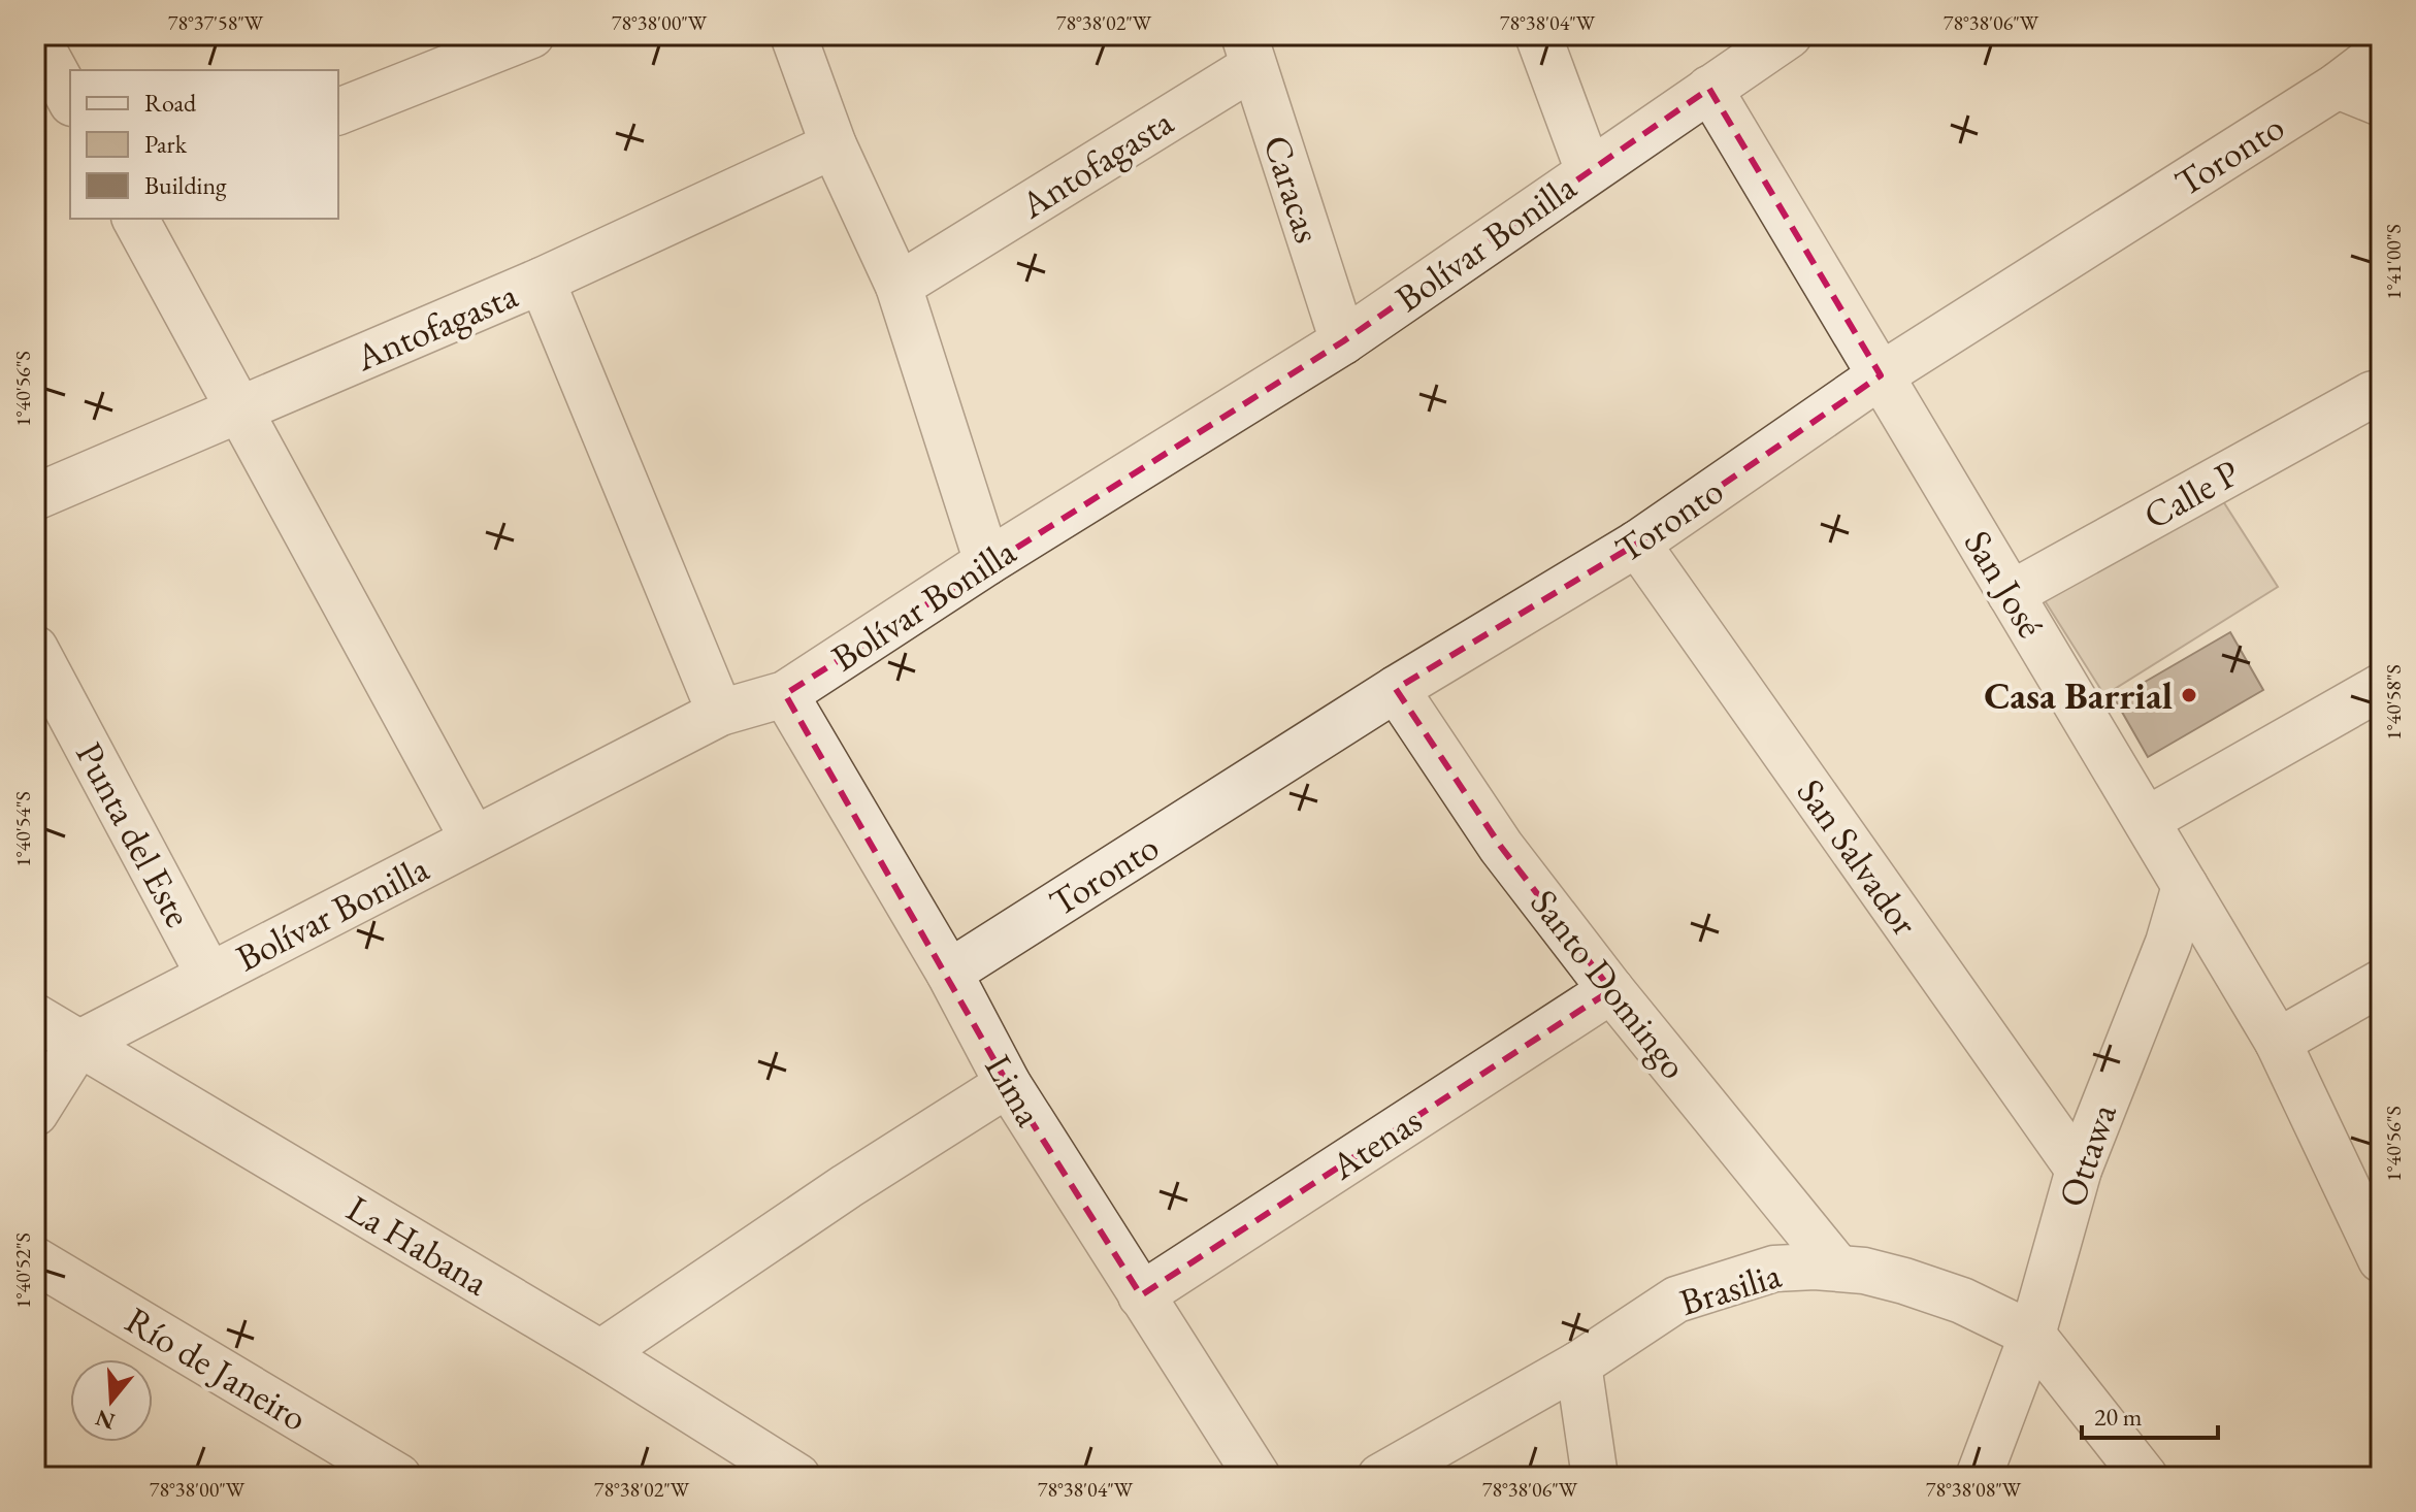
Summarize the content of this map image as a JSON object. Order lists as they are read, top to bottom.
{
  "streets": {
    "street": [
      "Toronto",
      "Antofagasta",
      "Caracas",
      "Bolívar Bonilla",
      "Calle P",
      "San José",
      "Punta del Este",
      "San Salvador",
      "Santo Domingo",
      "Lima",
      "Atenas",
      "Ottawa",
      "La Habana",
      "Brasilia",
      "Río de Janeiro"
    ]
  },
  "crossings": [
    ["Toronto", "San José"],
    ["Toronto", "San Salvador"],
    ["Toronto", "Santo Domingo"],
    ["Toronto", "Lima"],
    ["Antofagasta", "Caracas"],
    ["Caracas", "Bolívar Bonilla"],
    ["Bolívar Bonilla", "San José"],
    ["Bolívar Bonilla", "Punta del Este"],
    ["Bolívar Bonilla", "Lima"],
    ["Bolívar Bonilla", "La Habana"],
    ["Calle P", "San José"],
    ["San José", "Ottawa"],
    ["San Salvador", "Ottawa"],
    ["Santo Domingo", "Atenas"],
    ["Santo Domingo", "Brasilia"],
    ["Lima", "Atenas"],
    ["Ottawa", "Brasilia"]
  ],
  "places": ["Casa Barrial"],
  "legend": ["Road", "Park", "Building"],
  "scale_bar": "20 m",
  "north": "bottom",
  "coordinates": [
    "78°37'58\"W",
    "78°38'00\"W",
    "78°38'02\"W",
    "78°38'04\"W",
    "78°38'06\"W",
    "1°41'00\"S",
    "1°40'56\"S",
    "1°40'58\"S",
    "1°40'54\"S",
    "1°40'52\"S",
    "78°38'08\"W"
  ]
}
